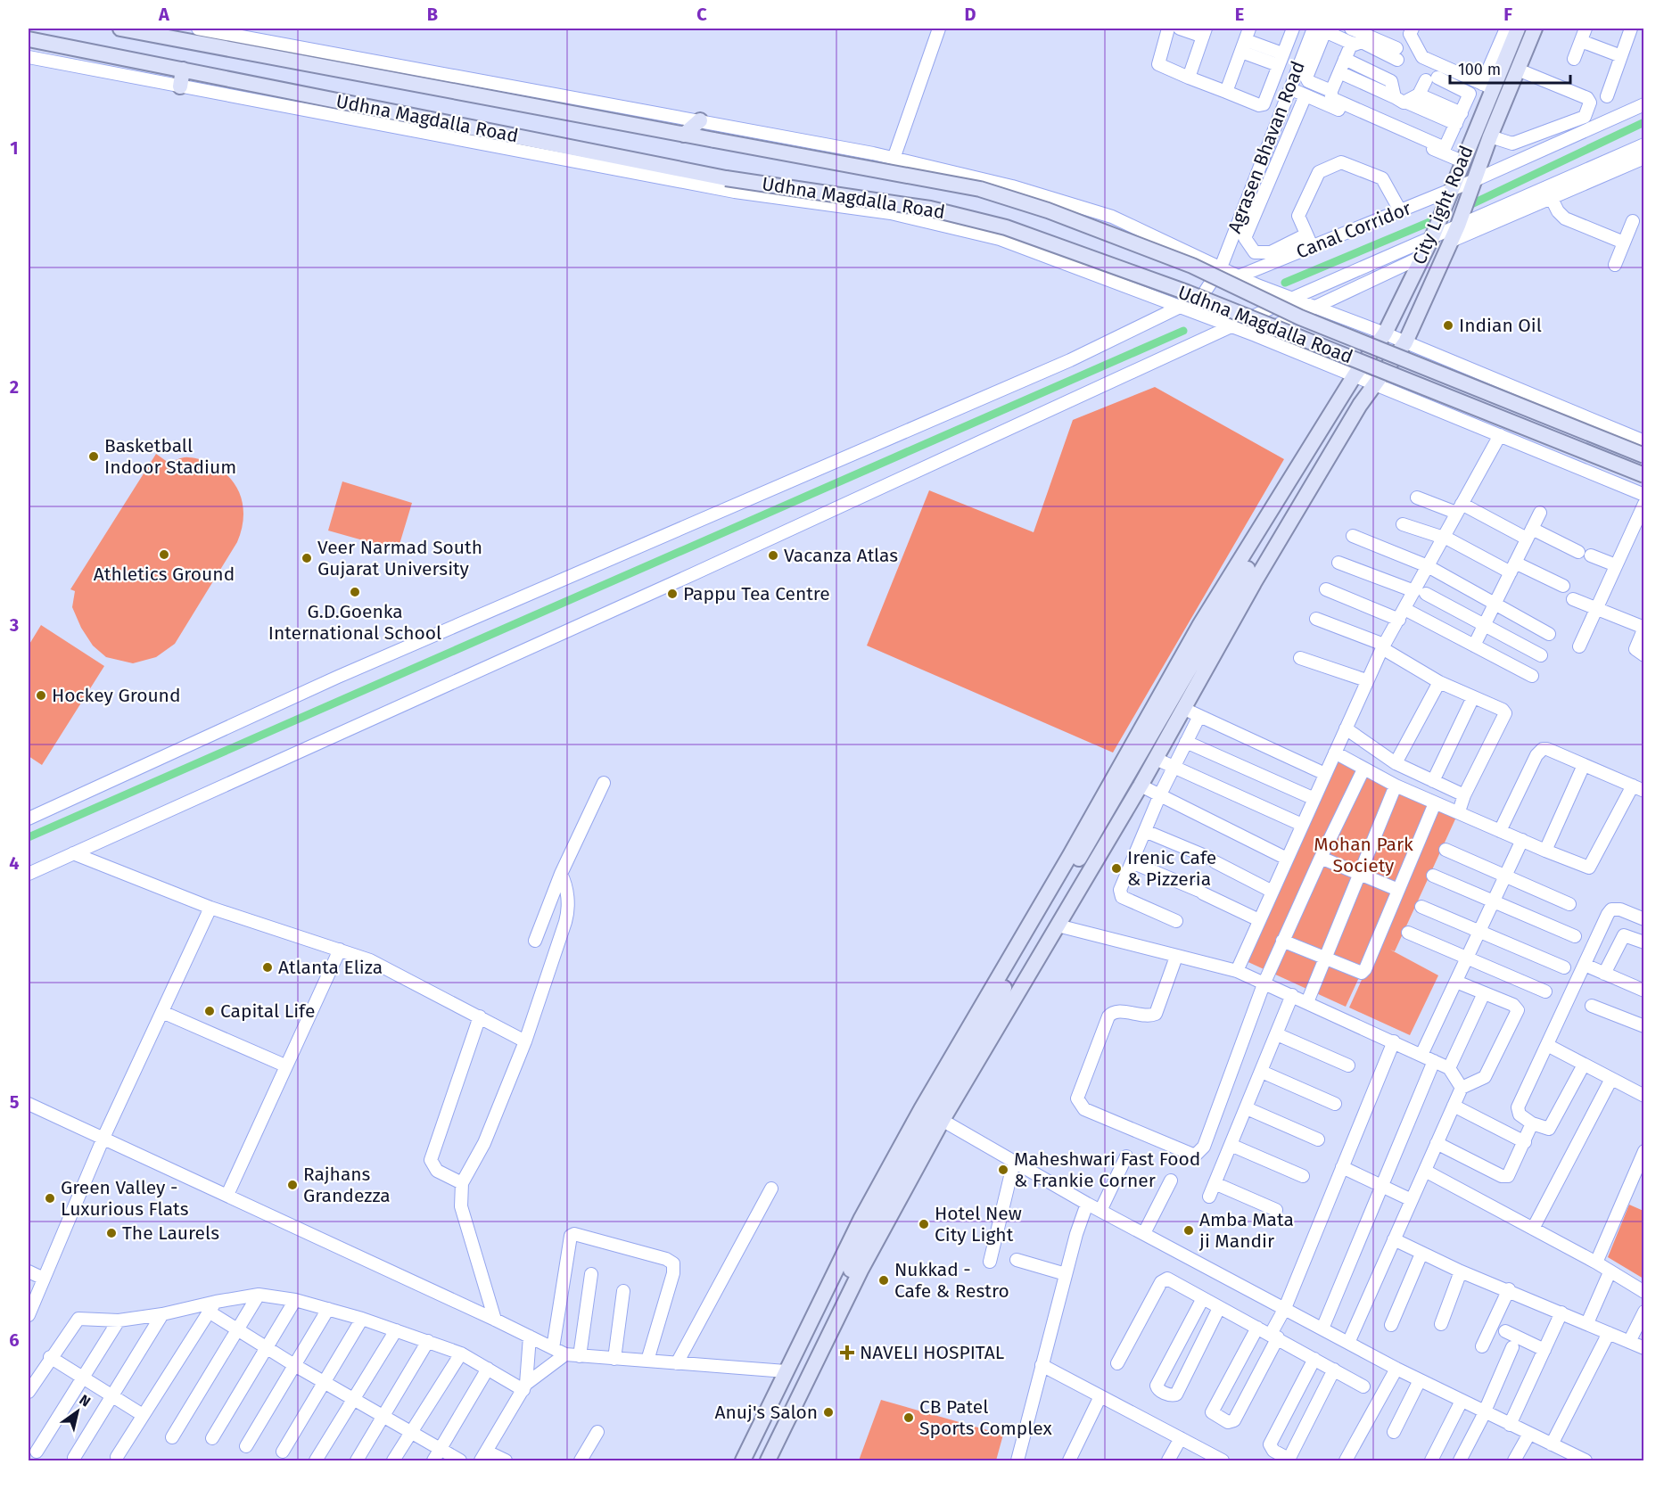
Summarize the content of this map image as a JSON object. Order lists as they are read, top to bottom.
{
  "streets": {
    "main road": ["Udhna Magdalla Road", "City Light Road"],
    "street": ["Agrasen Bhavan Road", "Canal Corridor"]
  },
  "crossings": [
    ["City Light Road", "Canal Corridor"]
  ],
  "parks": ["Mohan Park Society"],
  "places": {
    "other": [
      "Indian Oil",
      "Basketball Indoor Stadium",
      "Athletics Ground",
      "Vacanza Atlas",
      "Veer Narmad South Gujarat University",
      "G.D.Goenka International School",
      "Pappu Tea Centre",
      "Hockey Ground",
      "Irenic Cafe & Pizzeria",
      "Atlanta Eliza",
      "Capital Life",
      "Maheshwari Fast Food & Frankie Corner",
      "Rajhans Grandezza",
      "Green Valley - Luxurious Flats",
      "Hotel New City Light",
      "Amba Mata ji Mandir",
      "The Laurels",
      "Nukkad - Cafe & Restro",
      "Anuj's Salon",
      "CB Patel Sports Complex"
    ],
    "health": ["NAVELI HOSPITAL"]
  },
  "scale_bar": "100 m",
  "north": "top right",
  "grid": {
    "columns": [
      "A",
      "B",
      "C",
      "D",
      "E",
      "F"
    ],
    "rows": [
      "1",
      "2",
      "3",
      "4",
      "5",
      "6"
    ]
  }
}
